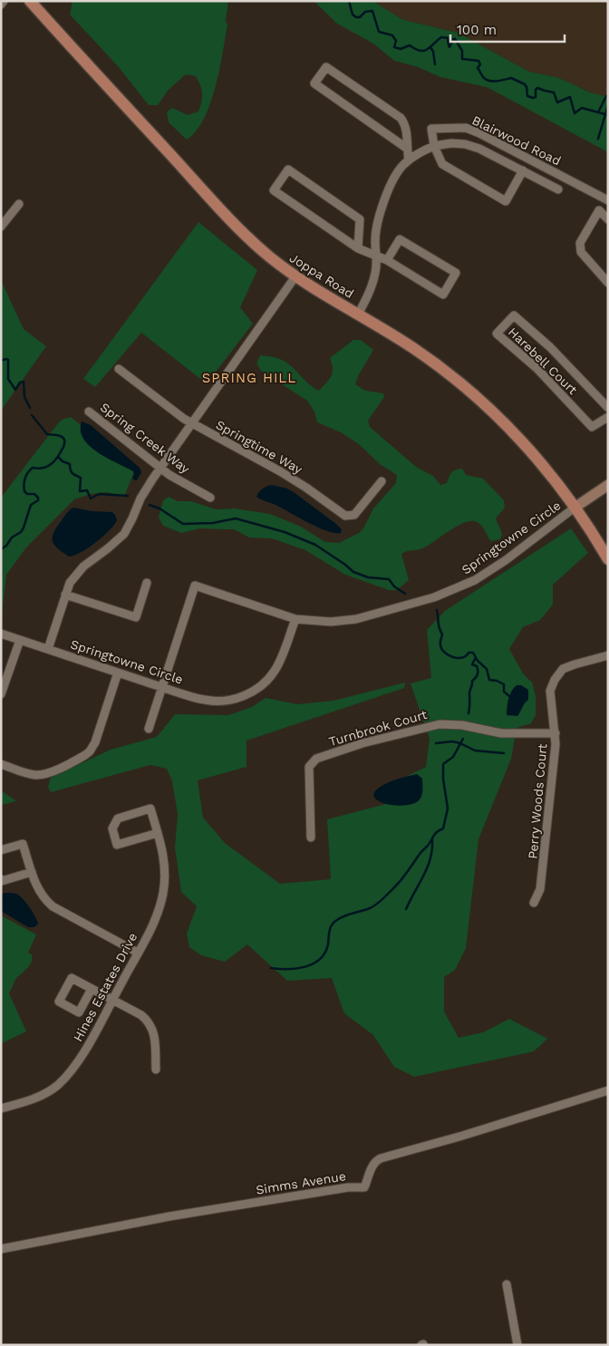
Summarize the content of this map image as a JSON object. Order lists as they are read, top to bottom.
{
  "streets": {
    "main road": ["Joppa Road"],
    "street": [
      "Blairwood Road",
      "Harebell Court",
      "Spring Creek Way",
      "Springtime Way",
      "Springtowne Circle",
      "Turnbrook Court",
      "Perry Woods Court",
      "Hines Estates Drive",
      "Simms Avenue"
    ]
  },
  "crossings": [
    ["Joppa Road", "Springtowne Circle"],
    ["Turnbrook Court", "Perry Woods Court"]
  ],
  "districts": ["SPRING HILL"],
  "scale_bar": "100 m"
}
